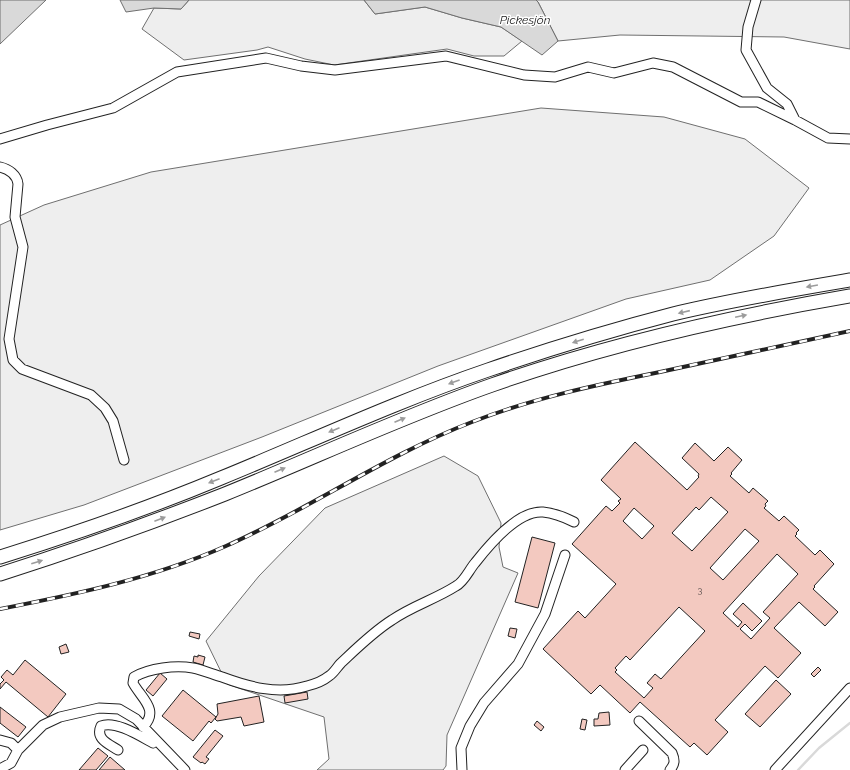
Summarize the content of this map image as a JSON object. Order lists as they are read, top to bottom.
{
  "water": ["Pickesjön"],
  "house_numbers": ["3"]
}
